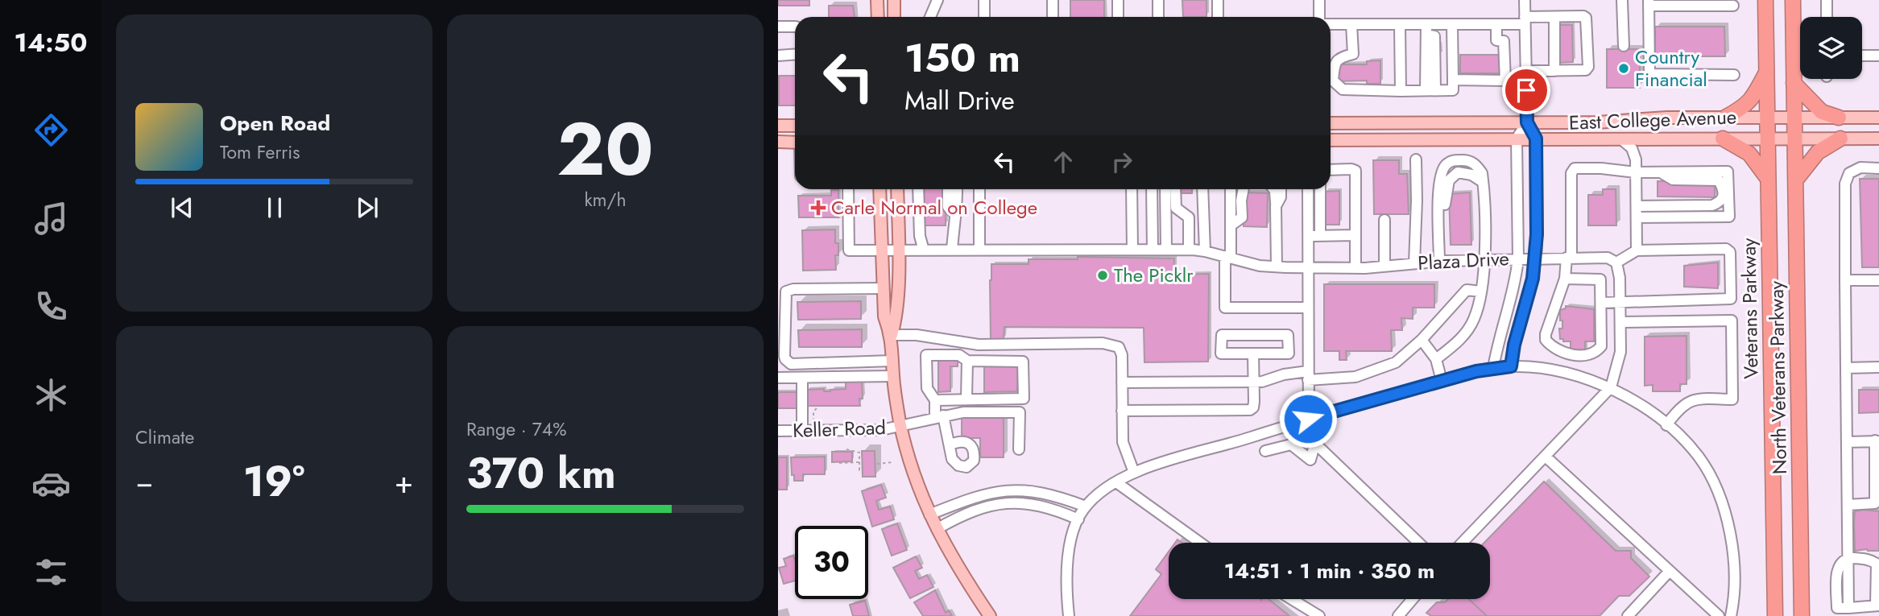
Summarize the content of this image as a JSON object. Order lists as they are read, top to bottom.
{
  "streets": {
    "highway": ["Veterans Parkway", "North Veterans Parkway"],
    "main road": ["East College Avenue"],
    "street": ["Plaza Drive", "Keller Road"]
  },
  "crossings": [
    ["East College Avenue", "Veterans Parkway"],
    ["East College Avenue", "North Veterans Parkway"]
  ],
  "places": {
    "other": ["Country Financial", "The Picklr"],
    "health": ["Carle Normal on College"]
  },
  "page": {
    "tabs": "14:50",
    "tile": [
      ["20", "km/h"],
      "Climate",
      ["Range · 74%", "370 km"]
    ],
    "turn": ["150 m", "Mall Drive"],
    "song": ["Open Road", "Tom Ferris"],
    "heat": ["−", "19°", "+"],
    "limit": "30",
    "trip": "14:51 · 1 min · 350 m"
  }
}
